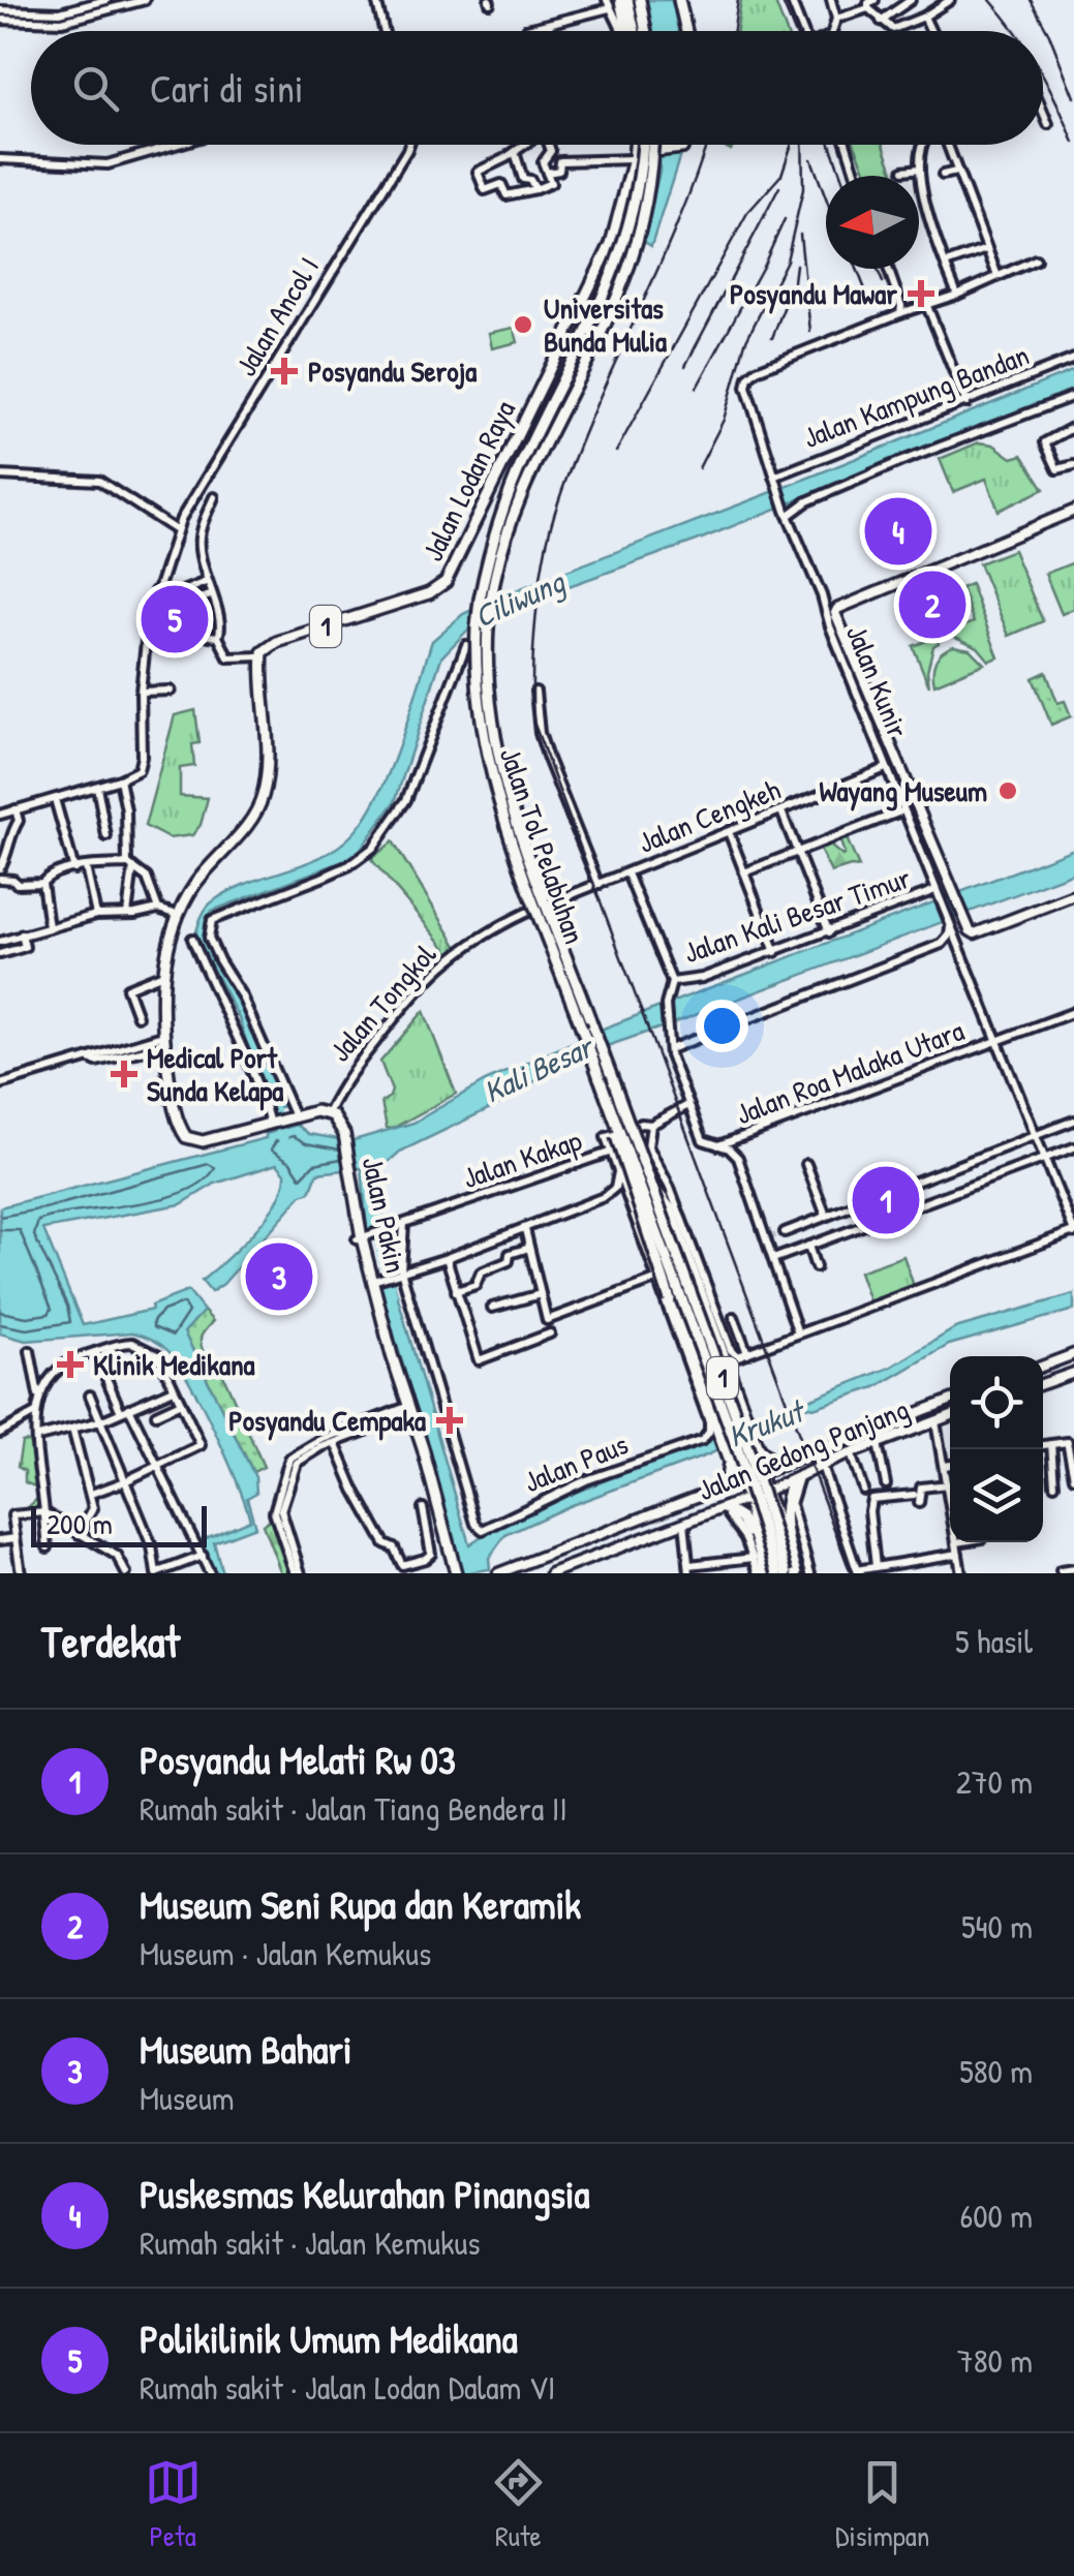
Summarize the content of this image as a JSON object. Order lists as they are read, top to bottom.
{
  "streets": {
    "highway": [
      "Jalan Lodan Raya",
      "1",
      "Jalan Tol Pelabuhan",
      "Jalan Pakin"
    ],
    "main road": ["Jalan Kunir", "Jalan Gedong Panjang"],
    "street": [
      "Jalan Ancol I",
      "Jalan Kampung Bandan",
      "Jalan Cengkeh",
      "Jalan Kali Besar Timur",
      "Jalan Tongkol",
      "Jalan Roa Malaka Utara",
      "Jalan Kakap",
      "Jalan Paus"
    ]
  },
  "crossings": [
    ["Jalan Kampung Bandan", "Jalan Kunir"],
    ["Jalan Kunir", "Jalan Cengkeh"],
    ["Jalan Kunir", "Jalan Kali Besar Timur"],
    ["Jalan Cengkeh", "Jalan Tongkol"],
    ["Jalan Tongkol", "Jalan Pakin"],
    ["Jalan Kakap", "Jalan Pakin"],
    ["Jalan Kakap", "Jalan Paus"]
  ],
  "water": ["Ciliwung", "Kali Besar", "Krukut"],
  "places": {
    "health": [
      "Posyandu Mawar",
      "Posyandu Seroja",
      "Medical Port Sunda Kelapa",
      "Klinik Medikana",
      "Posyandu Cempaka"
    ],
    "other": ["Universitas Bunda Mulia", "Wayang Museum"]
  },
  "scale_bar": "200 m",
  "north": "left",
  "page": {
    "search": "Cari di sini",
    "pins": [
      "4",
      "2",
      "5",
      "1",
      "3"
    ],
    "scale": "200 m",
    "heading": ["Terdekat", "5 hasil"],
    "list": [
      {
        "mark": "1",
        "name": "Posyandu Melati Rw 03",
        "note": "Rumah sakit · Jalan Tiang Bendera II",
        "value": "270 m"
      },
      {
        "mark": "2",
        "name": "Museum Seni Rupa dan Keramik",
        "note": "Museum · Jalan Kemukus",
        "value": "540 m"
      },
      {
        "mark": "3",
        "name": "Museum Bahari",
        "note": "Museum",
        "value": "580 m"
      },
      {
        "mark": "4",
        "name": "Puskesmas Kelurahan Pinangsia",
        "note": "Rumah sakit · Jalan Kemukus",
        "value": "600 m"
      },
      {
        "mark": "5",
        "name": "Polikilinik Umum Medikana",
        "note": "Rumah sakit · Jalan Lodan Dalam VI",
        "value": "780 m"
      }
    ],
    "nav": ["Peta", "Rute", "Disimpan"]
  }
}
